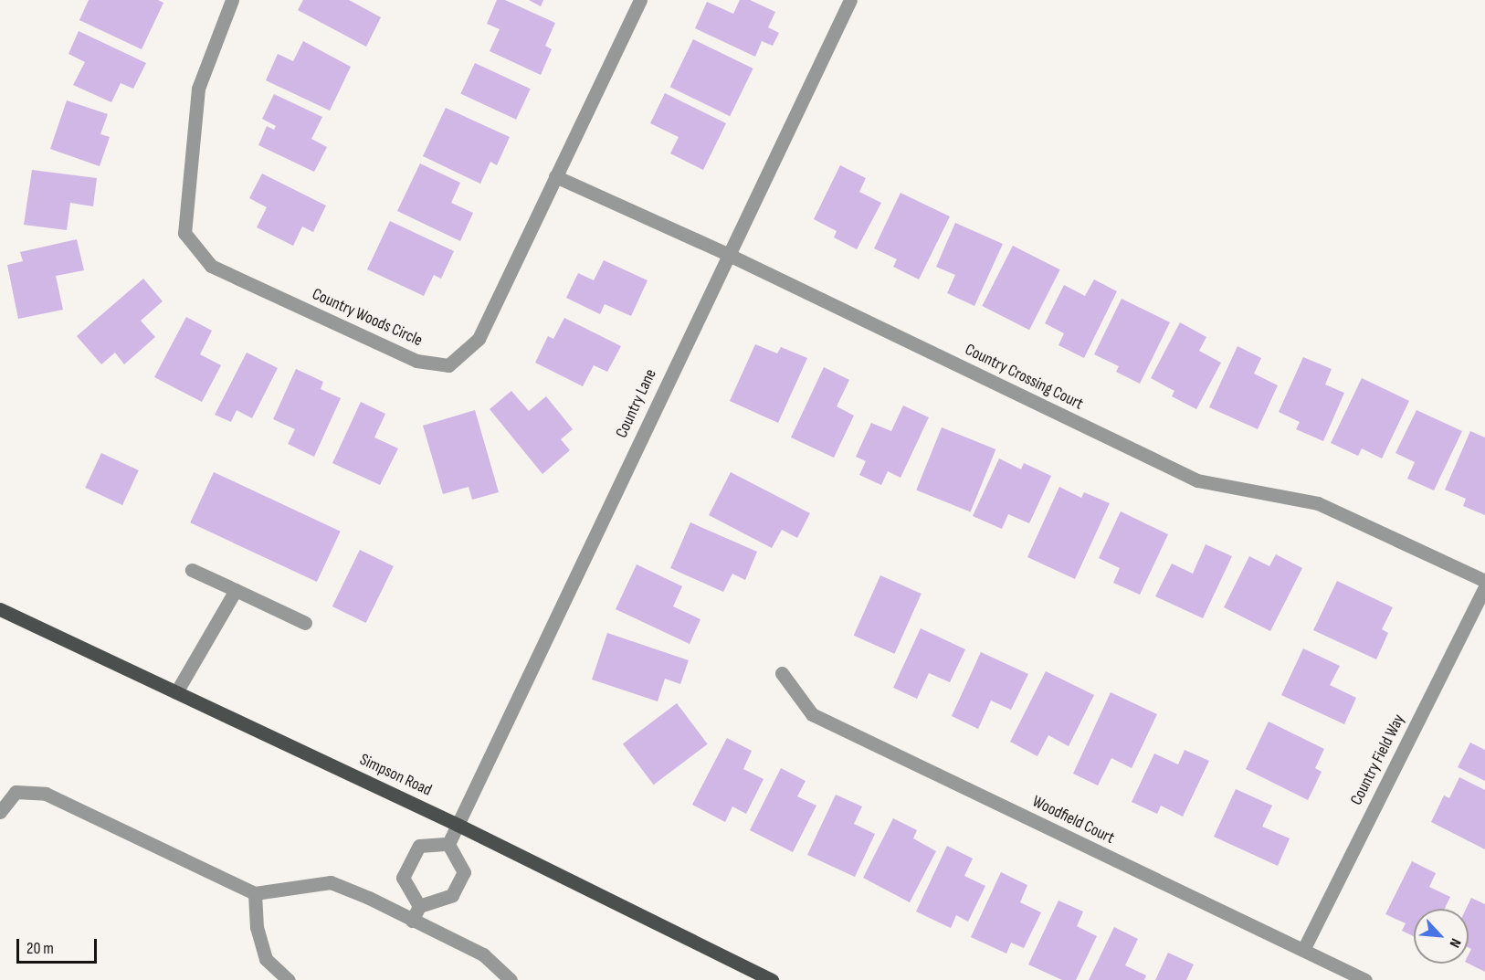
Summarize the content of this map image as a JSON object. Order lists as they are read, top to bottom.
{
  "streets": {
    "main road": ["Simpson Road"],
    "street": [
      "Country Woods Circle",
      "Country Crossing Court",
      "Country Lane",
      "Country Field Way",
      "Woodfield Court"
    ]
  },
  "crossings": [
    ["Country Woods Circle", "Country Crossing Court"],
    ["Country Crossing Court", "Country Lane"],
    ["Country Lane", "Simpson Road"],
    ["Country Field Way", "Woodfield Court"]
  ],
  "scale_bar": "20 m",
  "north": "bottom right"
}
